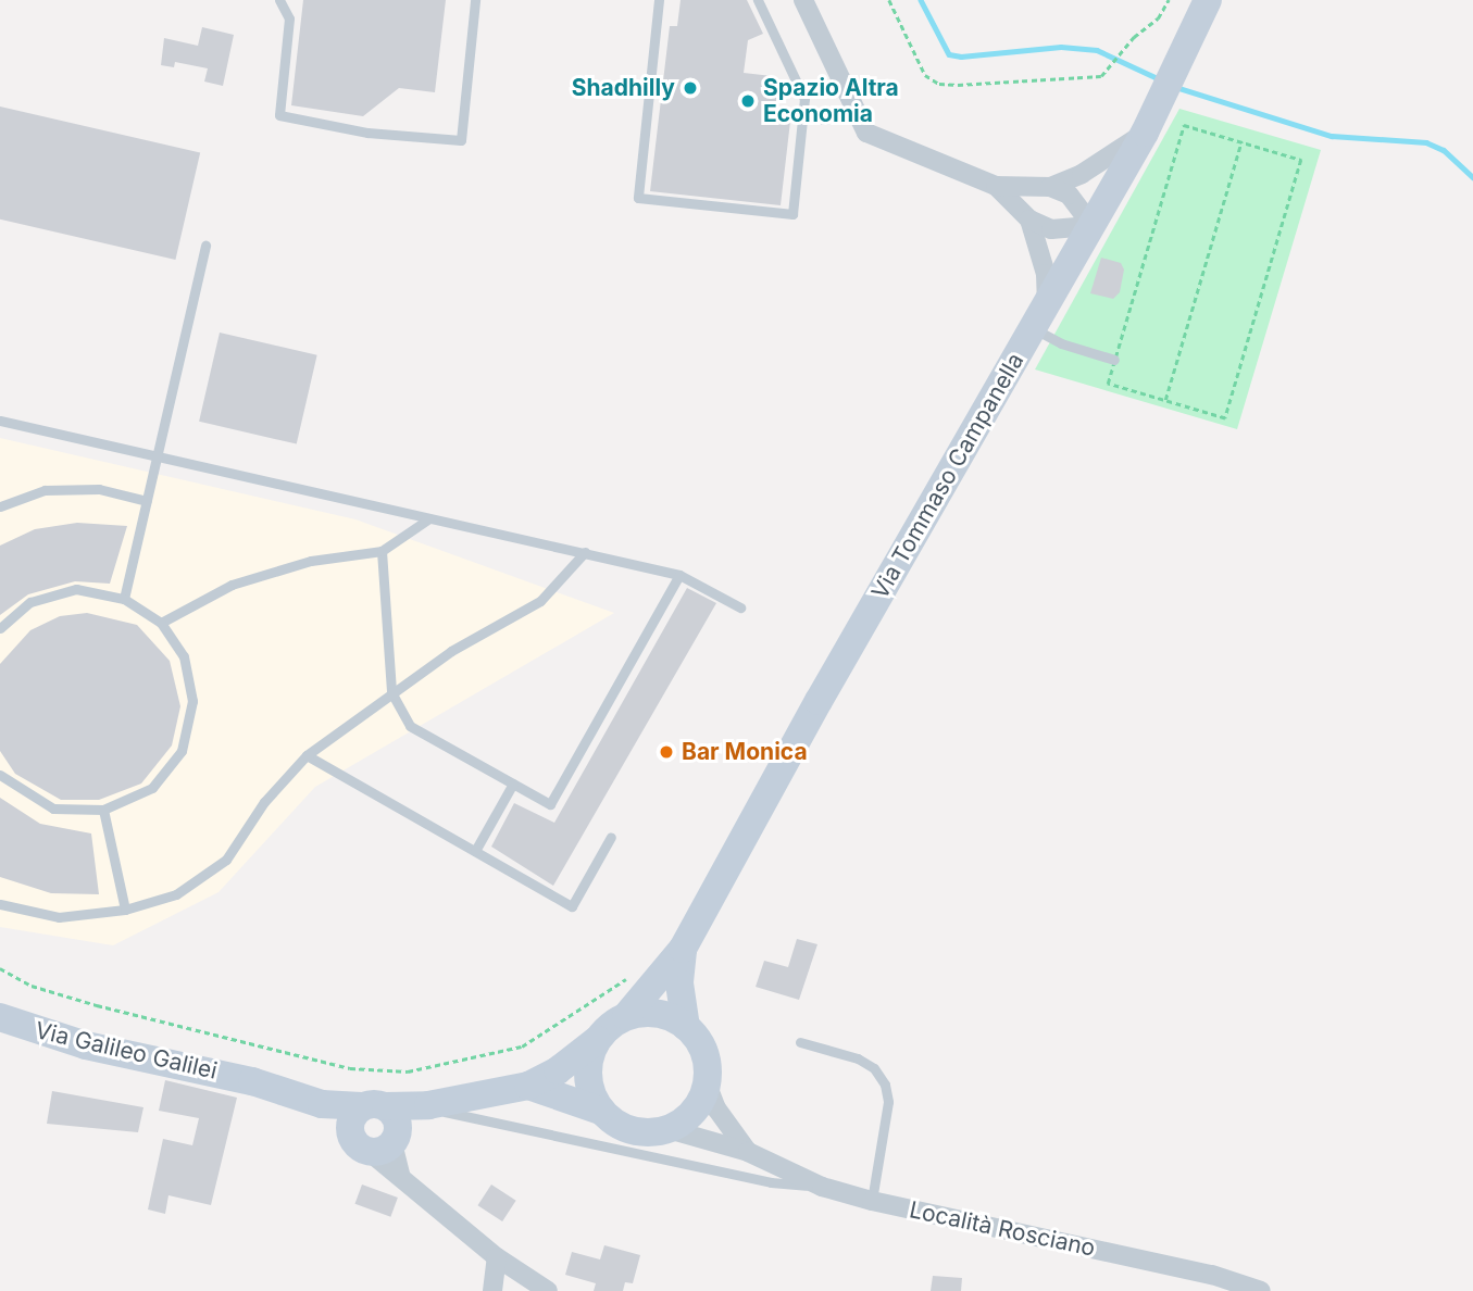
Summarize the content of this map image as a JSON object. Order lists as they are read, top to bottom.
{
  "streets": {
    "main road": ["Via Tommaso Campanella", "Via Galileo Galilei"],
    "street": ["Località Rosciano"]
  },
  "crossings": [
    ["Via Tommaso Campanella", "Località Rosciano"]
  ],
  "places": ["Shadhilly", "Spazio Altra Economia", "Bar Monica"]
}
